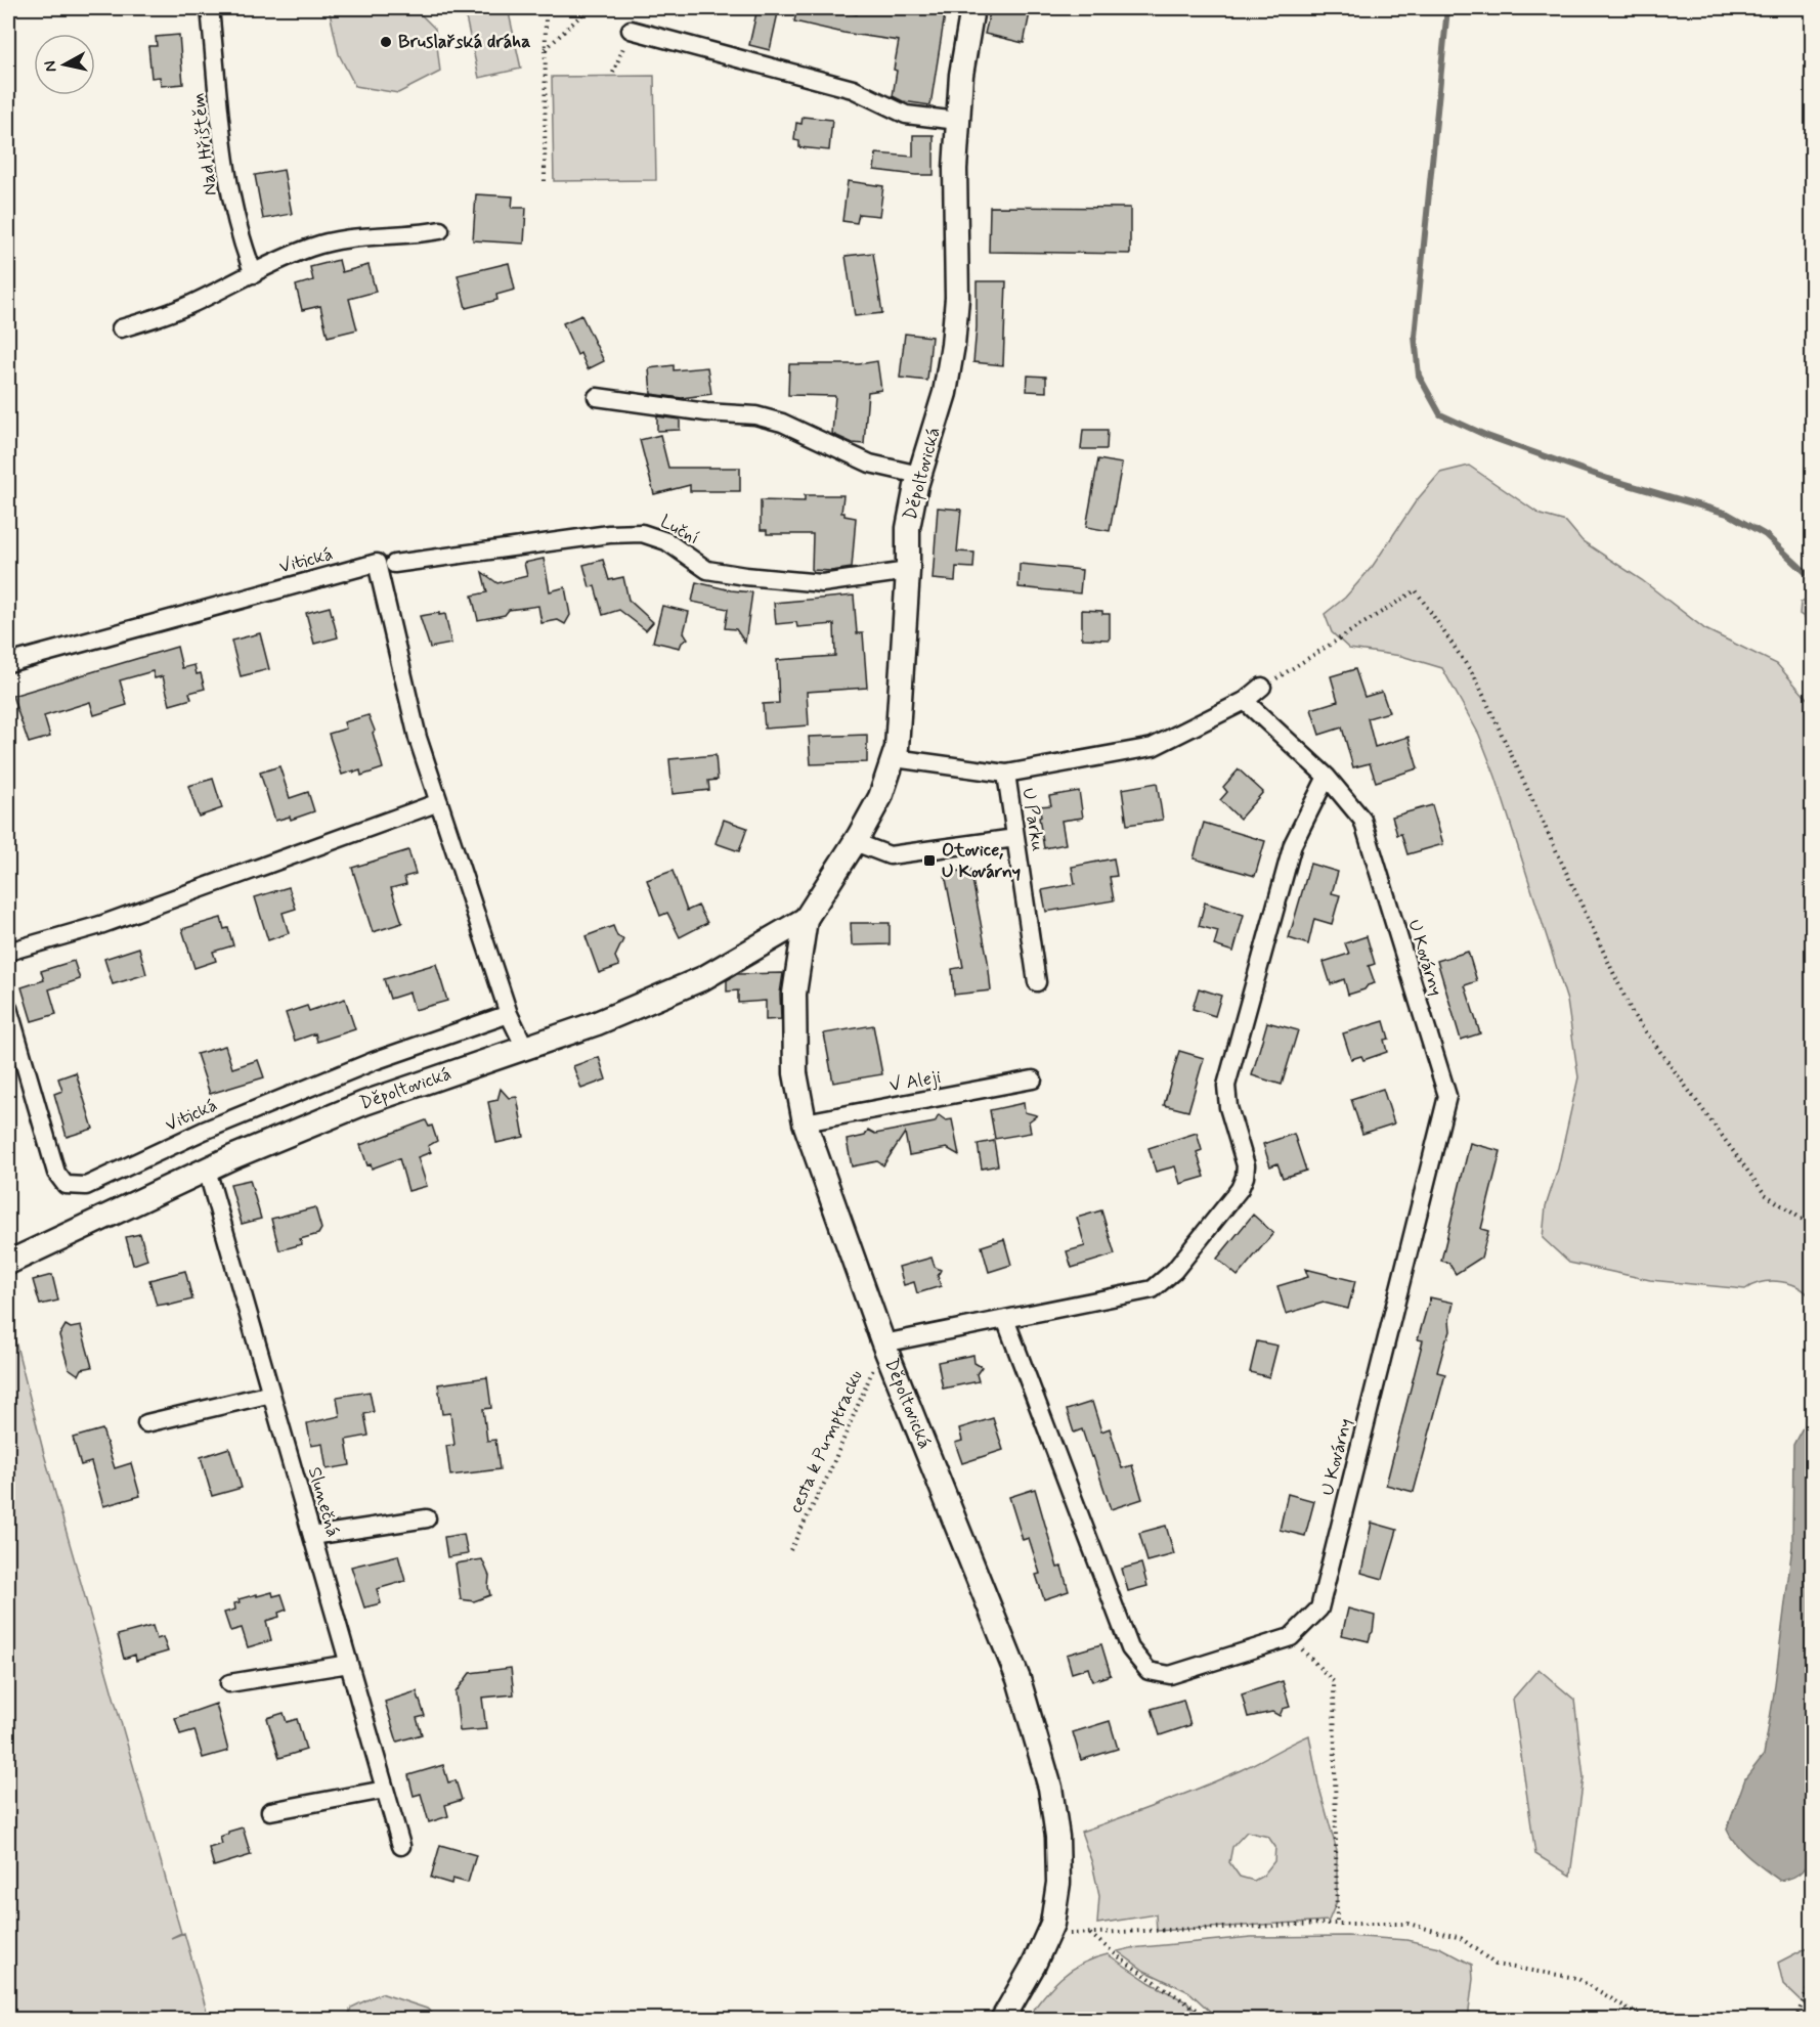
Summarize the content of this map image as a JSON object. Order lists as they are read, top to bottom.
{
  "streets": {
    "street": [
      "Nad Hřištěm",
      "Děpoltovická",
      "Luční",
      "Vitická",
      "U Parku",
      "U Kovárny",
      "V Aleji",
      "Slunečná"
    ],
    "path": ["cesta k Pumptracku"]
  },
  "crossings": [
    ["Děpoltovická", "Luční"],
    ["Děpoltovická", "Vitická"],
    ["Děpoltovická", "U Parku"],
    ["Děpoltovická", "V Aleji"],
    ["Děpoltovická", "cesta k Pumptracku"],
    ["Děpoltovická", "Slunečná"]
  ],
  "places": {
    "other": ["Bruslařská dráha"],
    "transit": ["Otovice, U Kovárny"]
  },
  "north": "left"
}
